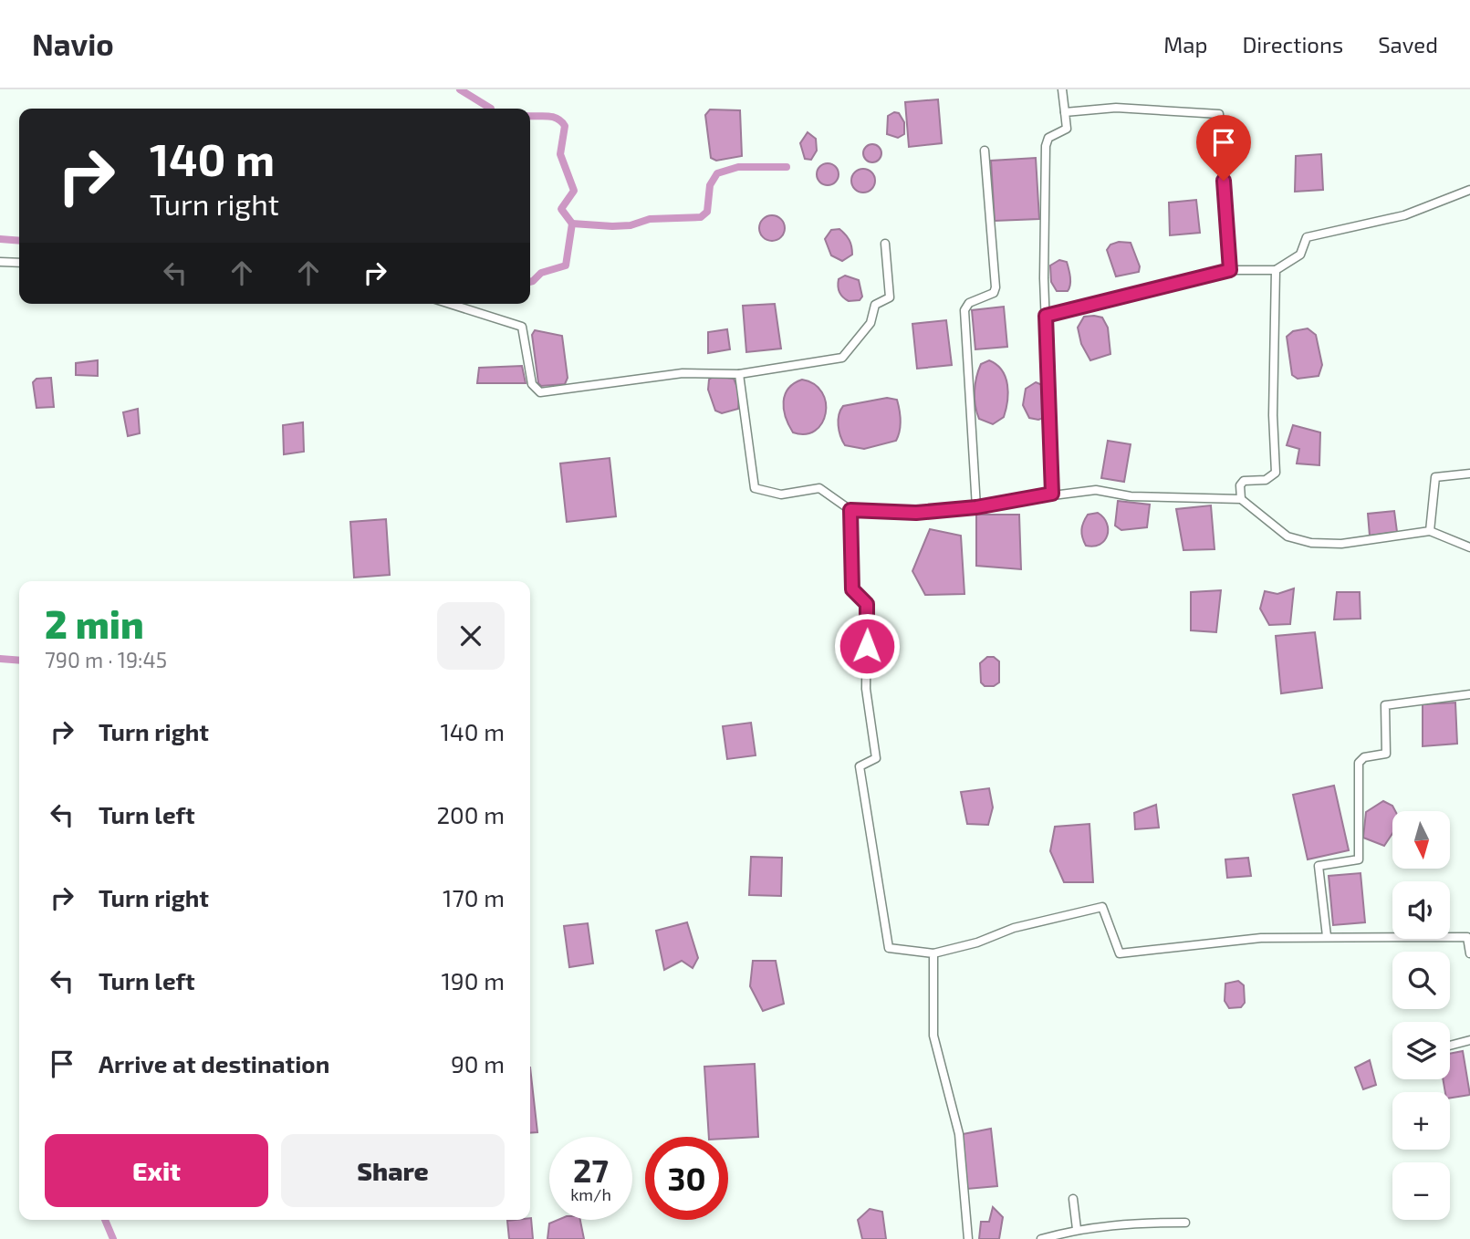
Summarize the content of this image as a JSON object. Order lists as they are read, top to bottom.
{
  "north": "bottom",
  "page": {
    "header": "Navio",
    "nav": ["Map", "Directions", "Saved"],
    "turn": ["140 m", "Turn right"],
    "heading": ["2 min", "790 m · 19:45"],
    "list": [
      {
        "name": "Turn right",
        "value": "140 m"
      },
      {
        "name": "Turn left",
        "value": "200 m"
      },
      {
        "name": "Turn right",
        "value": "170 m"
      },
      {
        "name": "Turn left",
        "value": "190 m"
      },
      {
        "name": "Arrive at destination",
        "value": "90 m"
      }
    ],
    "map_buttons": ["+", "−"],
    "buttons": ["Exit", "Share"],
    "speed": "27 km/h",
    "limit": "30"
  }
}
